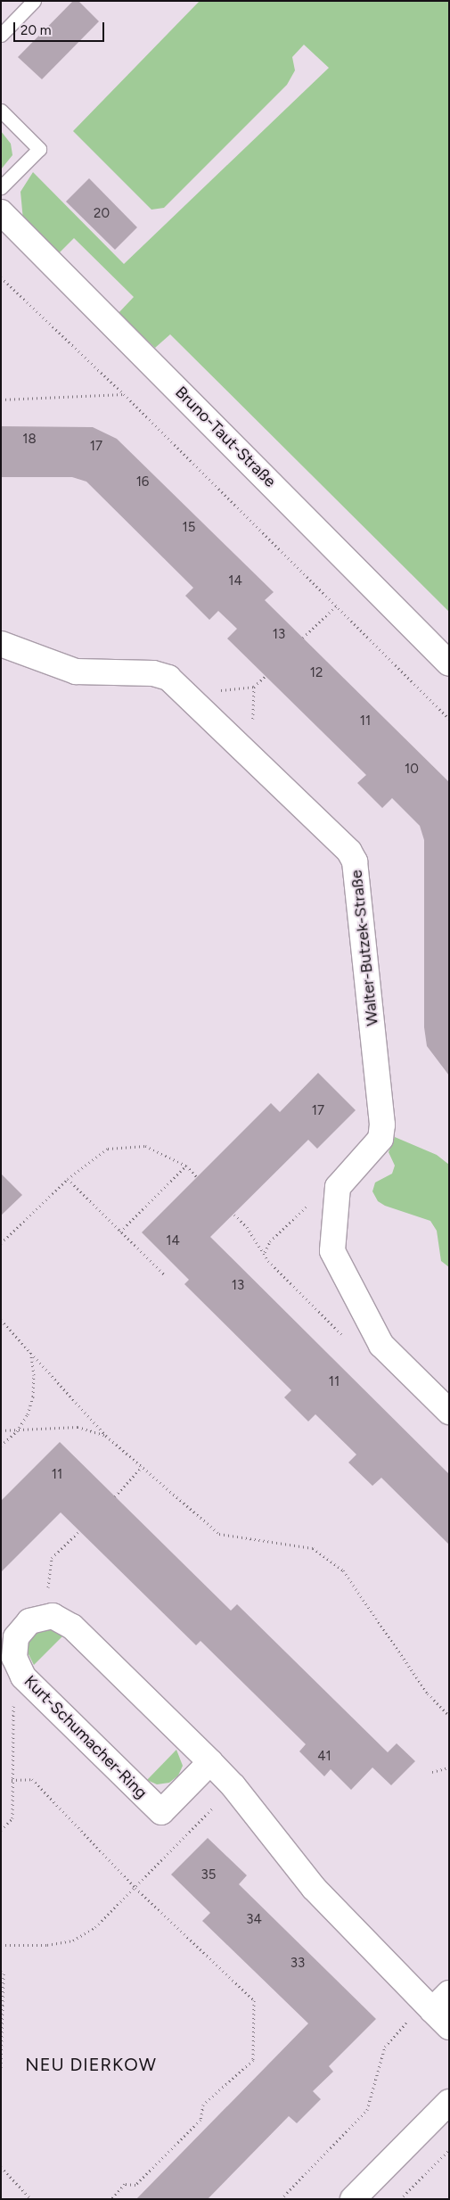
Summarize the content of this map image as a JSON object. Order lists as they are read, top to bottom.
{
  "streets": {
    "street": ["Bruno-Taut-Straße", "Walter-Butzek-Straße", "Kurt-Schumacher-Ring"]
  },
  "districts": ["NEU DIERKOW"],
  "house_numbers": [
    "20",
    "18",
    "17",
    "16",
    "15",
    "14",
    "13",
    "12",
    "11",
    "10",
    "17",
    "14",
    "13",
    "11",
    "11",
    "41",
    "35",
    "34",
    "33"
  ],
  "scale_bar": "20 m"
}
